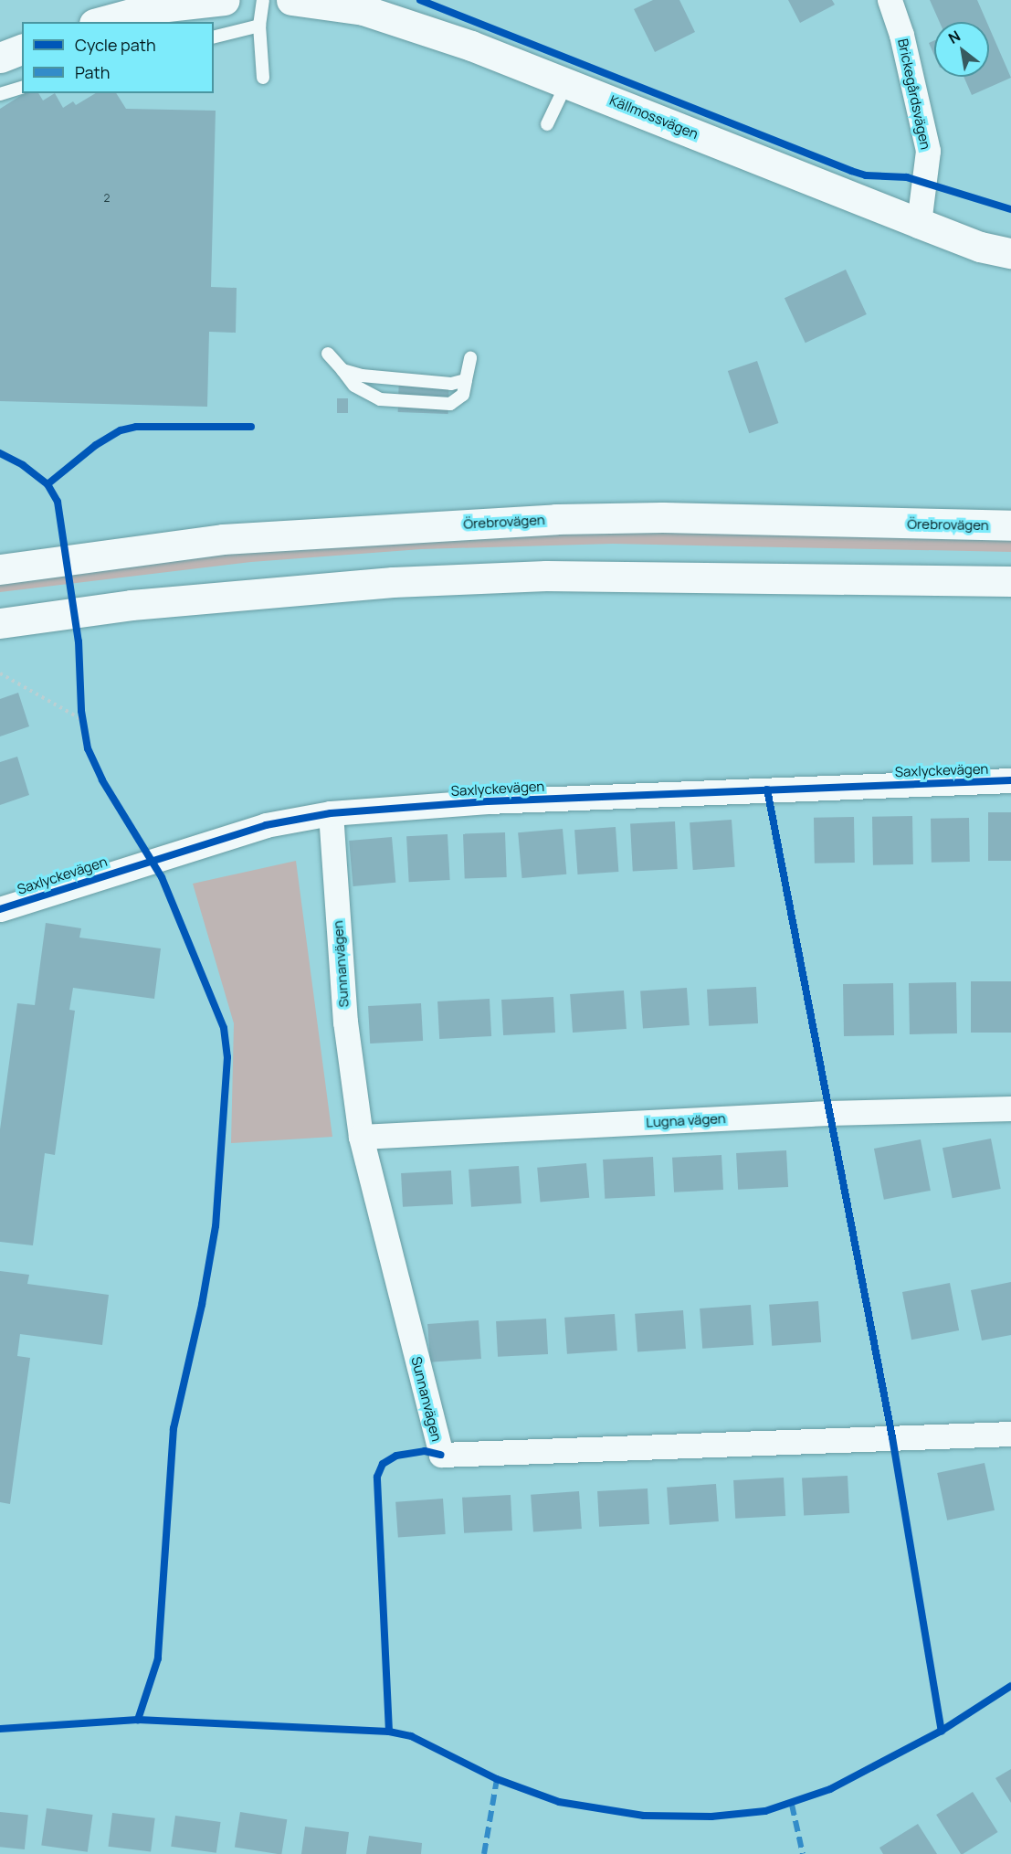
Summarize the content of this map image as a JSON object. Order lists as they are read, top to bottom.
{
  "streets": {
    "main road": ["Källmossvägen", "Örebrovägen"],
    "street": [
      "Brickegårdsvägen",
      "Saxlyckevägen",
      "Sunnanvägen",
      "Lugna vägen"
    ]
  },
  "crossings": [
    ["Brickegårdsvägen", "Källmossvägen"],
    ["Saxlyckevägen", "Sunnanvägen"],
    ["Sunnanvägen", "Lugna vägen"]
  ],
  "house_numbers": ["2"],
  "legend": ["Cycle path", "Path"],
  "north": "top left"
}
